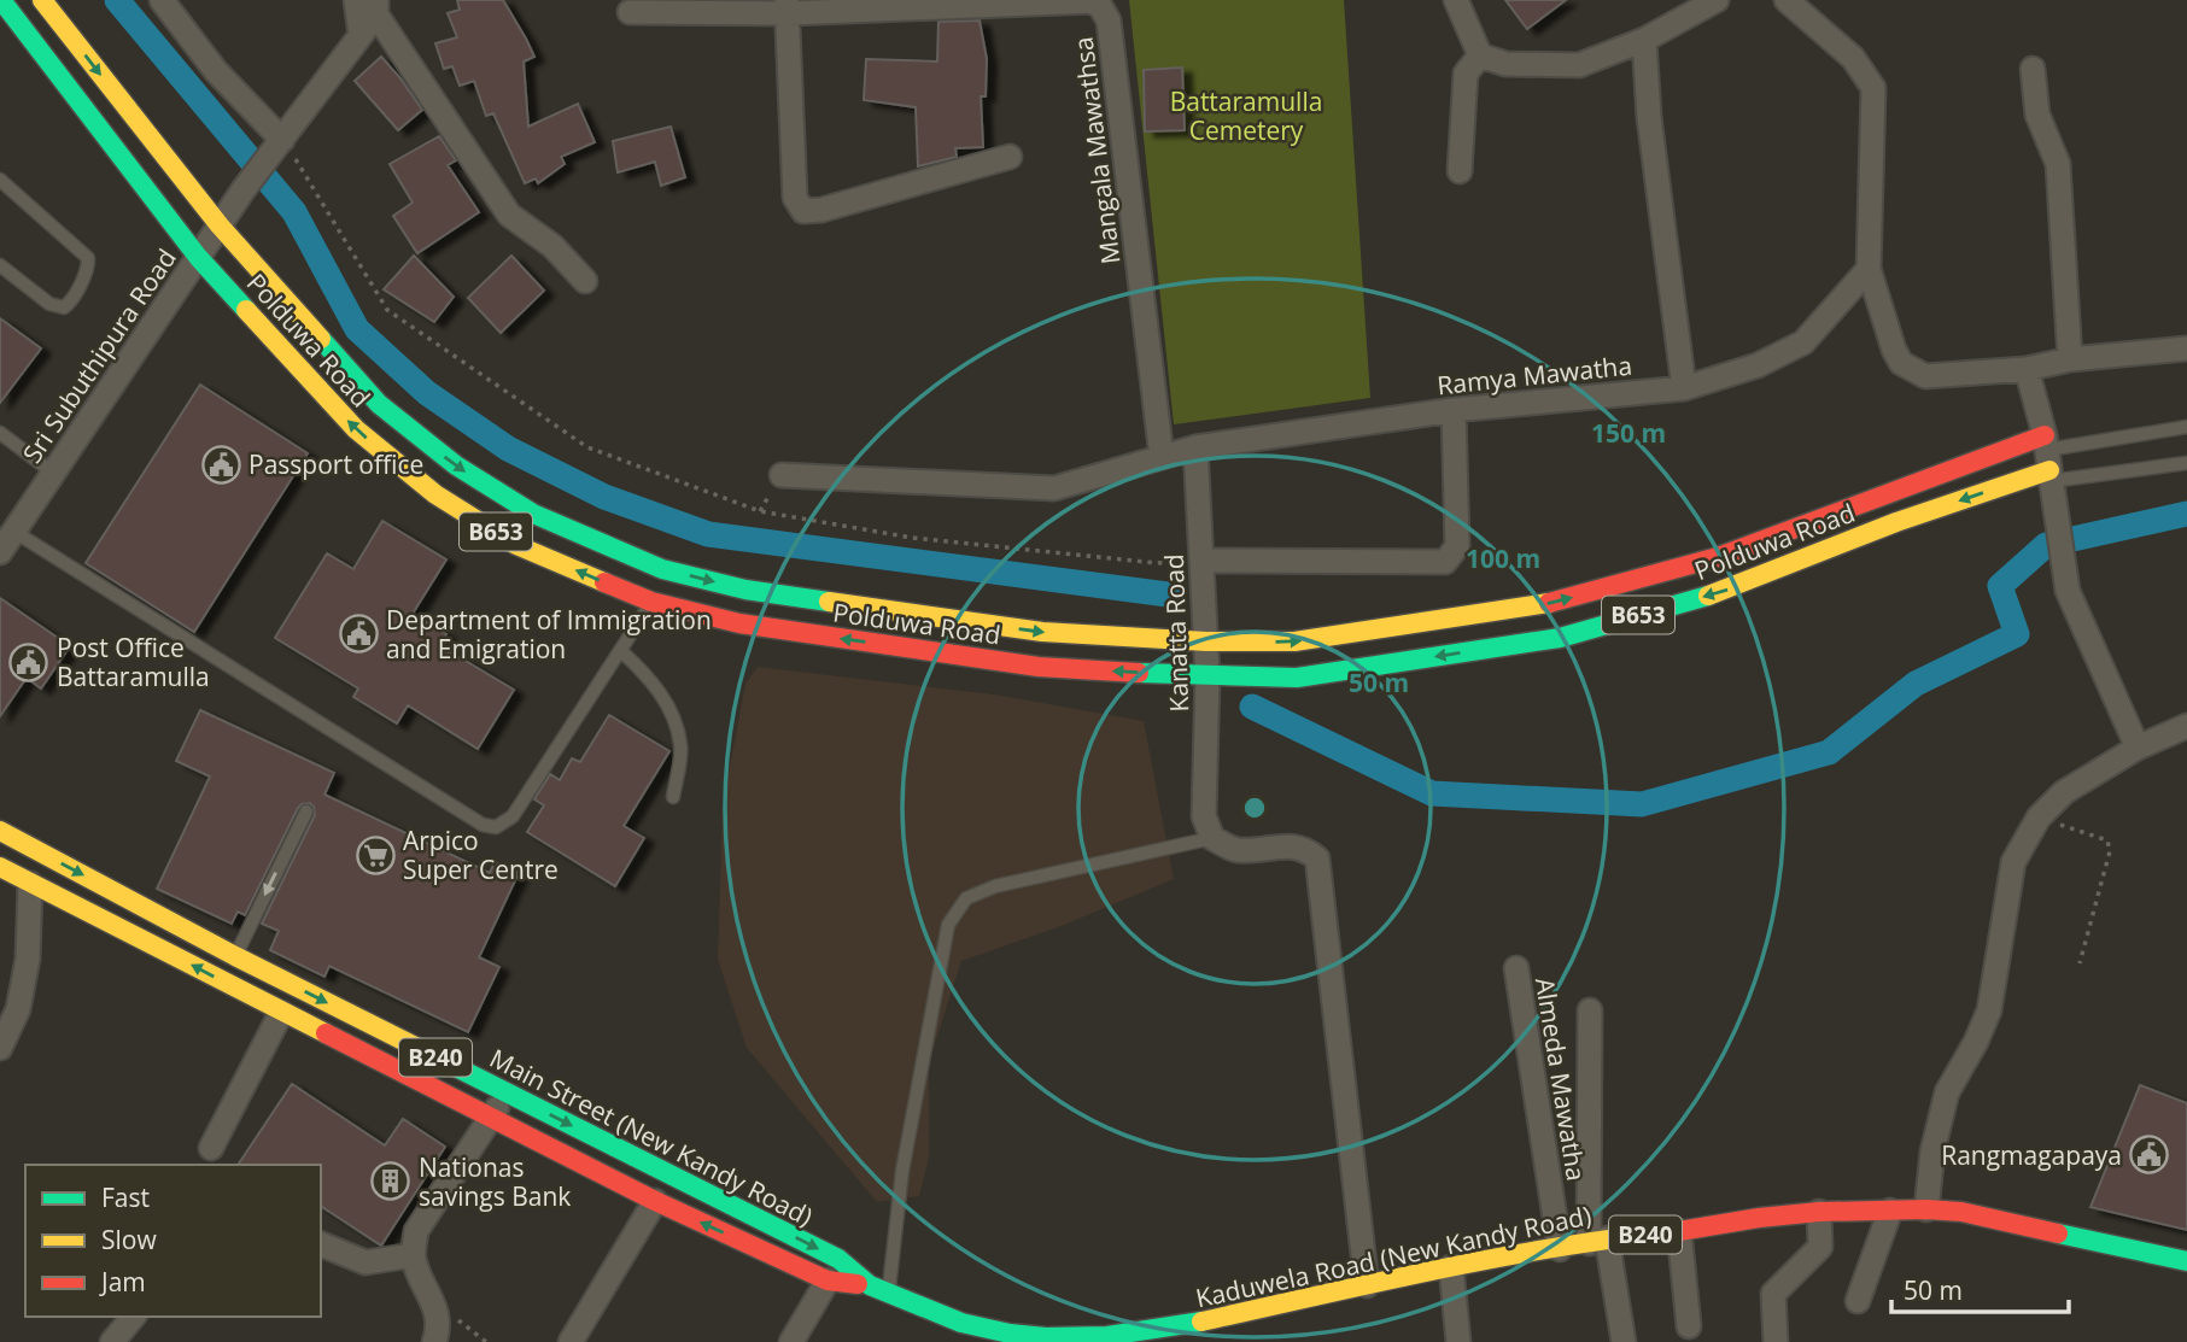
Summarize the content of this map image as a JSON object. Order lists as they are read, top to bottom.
{
  "streets": {
    "main road": [
      "Polduwa Road",
      "B653",
      "B240",
      "Main Street (New Kandy Road)",
      "Kaduwela Road (New Kandy Road)"
    ],
    "street": [
      "Mangala Mawathsa",
      "Sri Subuthipura Road",
      "Ramya Mawatha",
      "Kanatta Road",
      "Almeda Mawatha"
    ]
  },
  "crossings": [
    ["Mangala Mawathsa", "Ramya Mawatha"],
    ["Polduwa Road", "Sri Subuthipura Road"],
    ["Polduwa Road", "Kanatta Road"],
    ["Ramya Mawatha", "Kanatta Road"],
    ["Almeda Mawatha", "Kaduwela Road (New Kandy Road)"],
    ["Main Street (New Kandy Road)", "Kaduwela Road (New Kandy Road)"]
  ],
  "parks": ["Battaramulla Cemetery"],
  "places": {
    "public building": [
      "Passport office",
      "Department of Immigration and Emigration",
      "Post Office Battaramulla",
      "Rangmagapaya"
    ],
    "supermarket": ["Arpico Super Centre"],
    "building": ["Nationas savings Bank"]
  },
  "legend": ["Fast", "Slow", "Jam"],
  "scale_bar": "50 m",
  "rings": ["150 m", "100 m", "50 m"]
}
